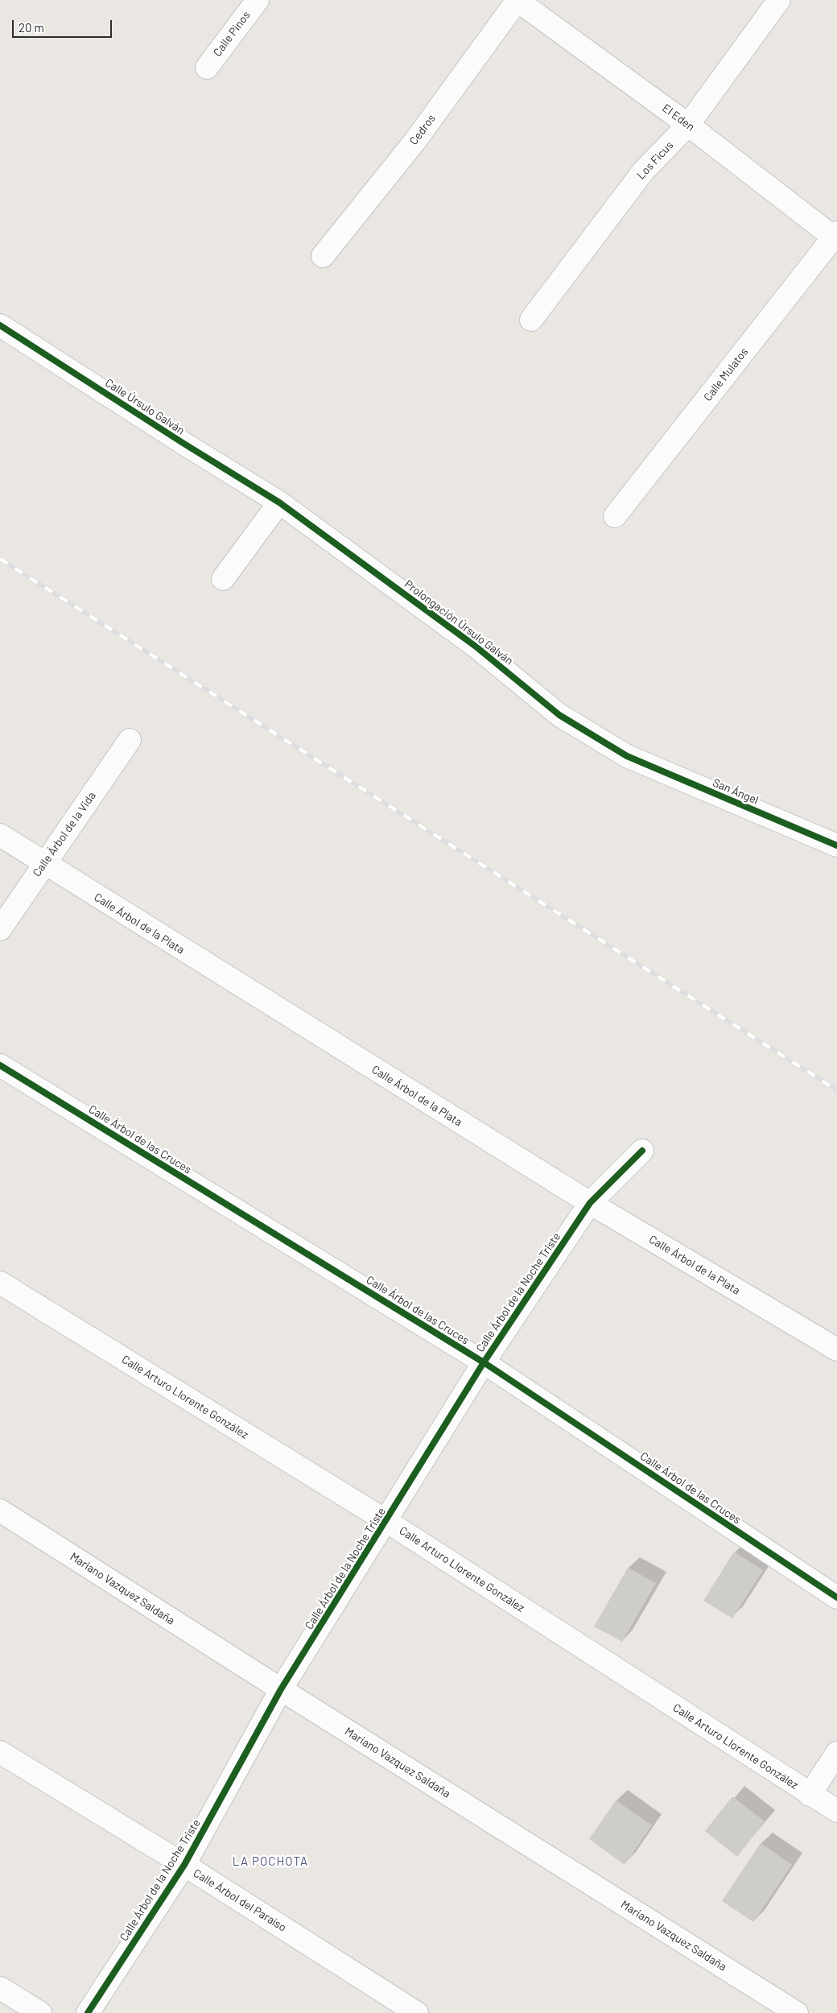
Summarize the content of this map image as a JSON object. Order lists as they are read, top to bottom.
{
  "streets": {
    "street": [
      "Calle Pinos",
      "El Eden",
      "Cedros",
      "Los Ficus",
      "Calle Mulatos",
      "Calle Úrsulo Galván",
      "Prolongación Úrsulo Galván",
      "San Ángel",
      "Calle Árbol de la Vida",
      "Calle Árbol de la Plata",
      "Calle Árbol de las Cruces",
      "Calle Árbol de la Noche Triste",
      "Calle Arturo Llorente González",
      "Mariano Vazquez Saldaña",
      "Calle Árbol del Paraíso"
    ]
  },
  "crossings": [
    ["El Eden", "Cedros"],
    ["El Eden", "Los Ficus"],
    ["El Eden", "Calle Mulatos"],
    ["Calle Úrsulo Galván", "Prolongación Úrsulo Galván"],
    ["Prolongación Úrsulo Galván", "San Ángel"],
    ["Calle Árbol de la Vida", "Calle Árbol de la Plata"],
    ["Calle Árbol de la Plata", "Calle Árbol de la Noche Triste"],
    ["Calle Árbol de las Cruces", "Calle Árbol de la Noche Triste"],
    ["Calle Árbol de la Noche Triste", "Calle Arturo Llorente González"],
    ["Calle Árbol de la Noche Triste", "Mariano Vazquez Saldaña"],
    ["Calle Árbol de la Noche Triste", "Calle Árbol del Paraíso"]
  ],
  "districts": ["LA POCHOTA"],
  "scale_bar": "20 m"
}
